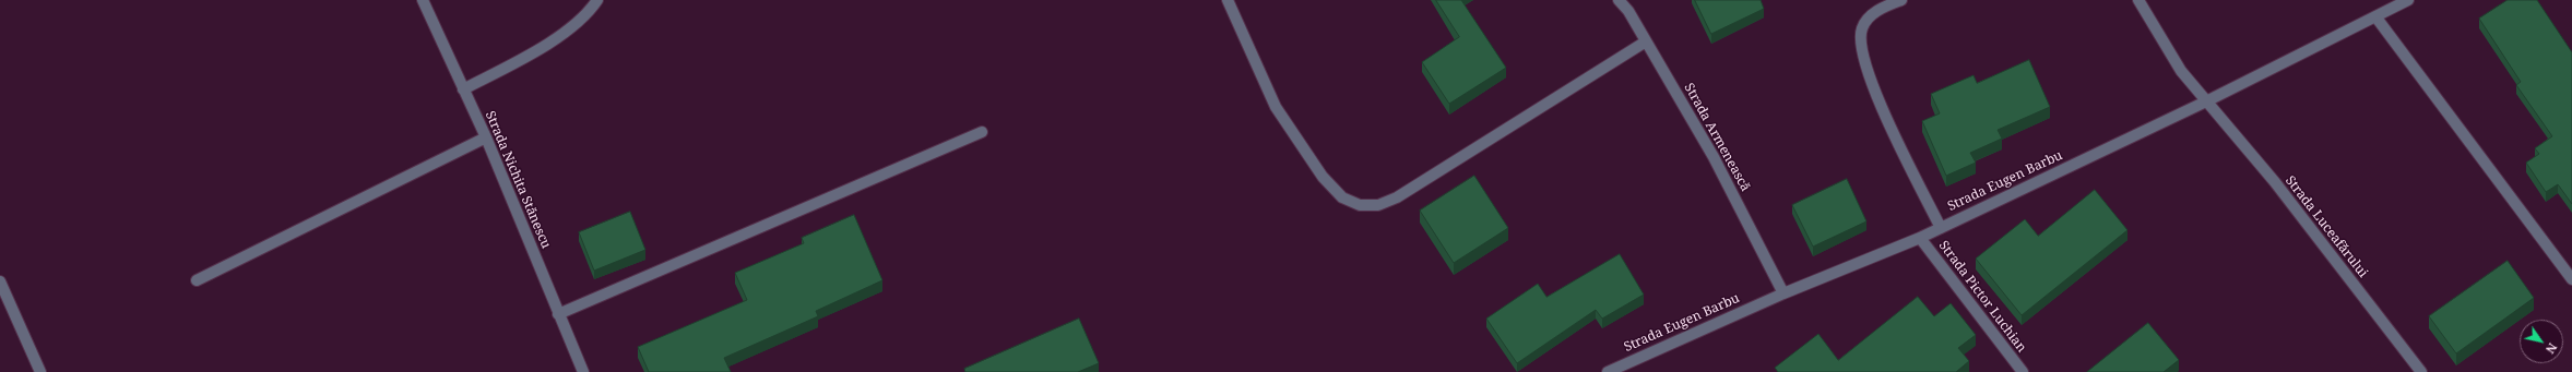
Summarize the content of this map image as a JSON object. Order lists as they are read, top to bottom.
{
  "streets": {
    "street": [
      "Strada Armenească",
      "Strada Nichita Stănescu",
      "Strada Eugen Barbu",
      "Strada Luceafărului",
      "Strada Pictor Luchian"
    ]
  },
  "crossings": [
    ["Strada Armenească", "Strada Eugen Barbu"],
    ["Strada Eugen Barbu", "Strada Luceafărului"],
    ["Strada Eugen Barbu", "Strada Pictor Luchian"]
  ],
  "north": "bottom right"
}
